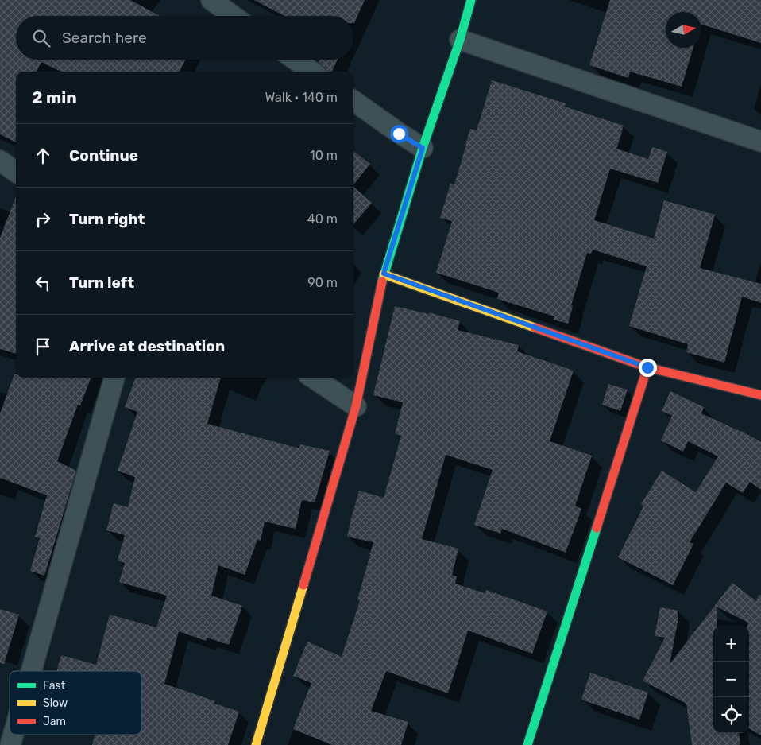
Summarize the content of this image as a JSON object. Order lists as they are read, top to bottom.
{
  "legend": ["Fast", "Slow", "Jam"],
  "north": "right",
  "page": {
    "search": "Search here",
    "heading": ["2 min", "Walk · 140 m"],
    "list": [
      ["Continue", "10 m"],
      ["Turn right", "40 m"],
      ["Turn left", "90 m"],
      "Arrive at destination"
    ],
    "map_buttons": ["+", "−"]
  }
}
